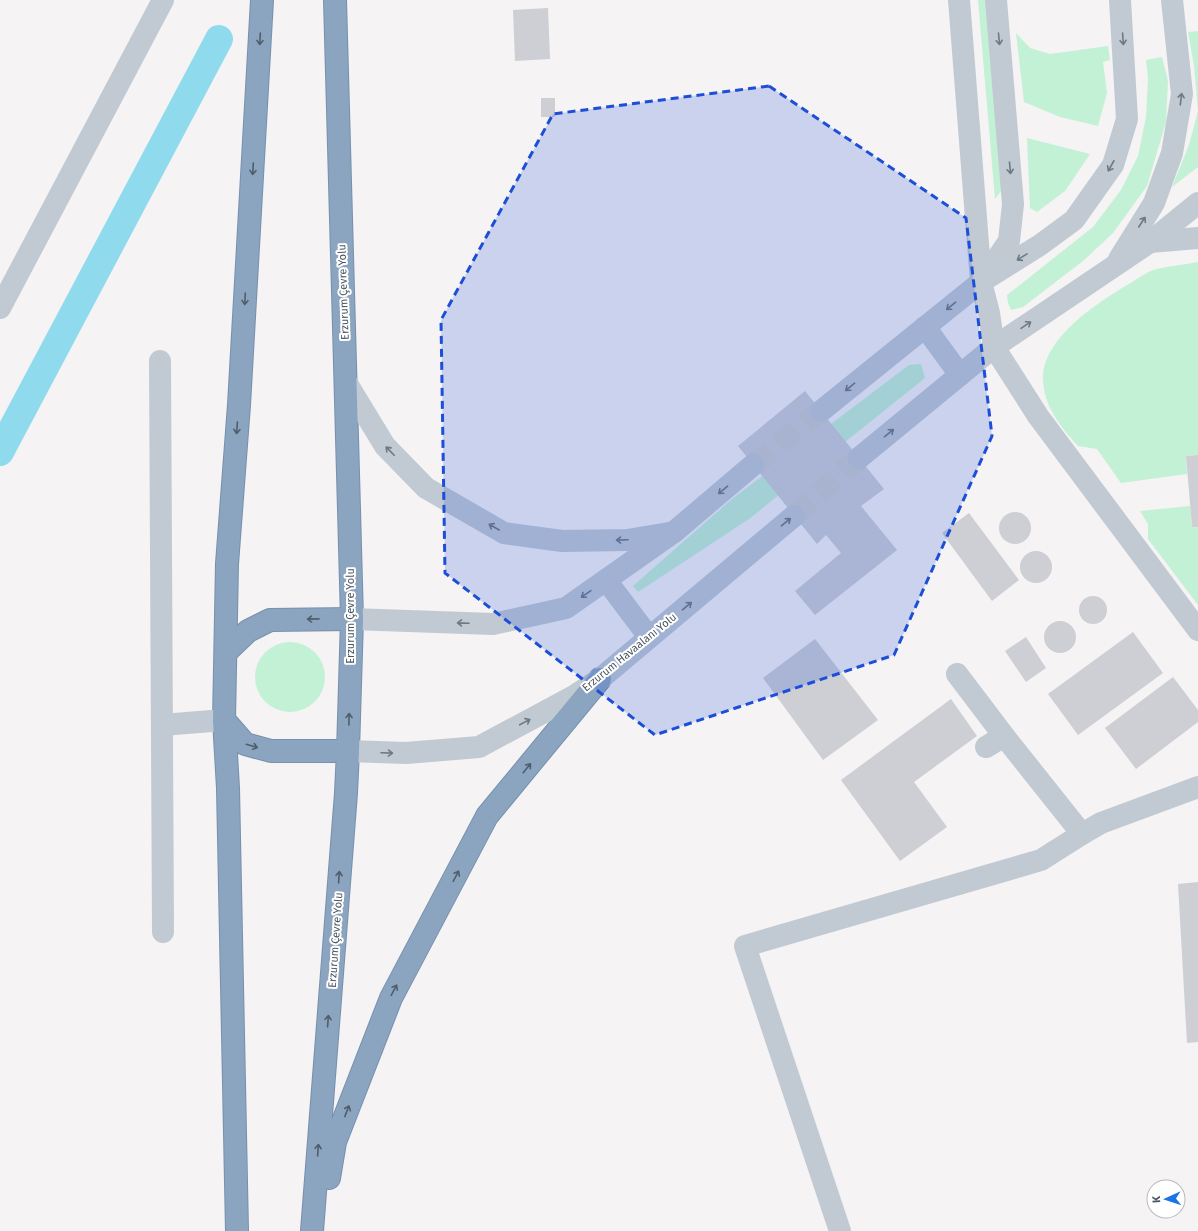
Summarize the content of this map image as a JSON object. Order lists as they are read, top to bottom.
{
  "streets": {
    "highway": ["Erzurum Çevre Yolu"],
    "street": ["Erzurum Havaalanı Yolu"]
  },
  "crossings": [
    ["Erzurum Çevre Yolu", "Erzurum Havaalanı Yolu"]
  ],
  "north": "left"
}
